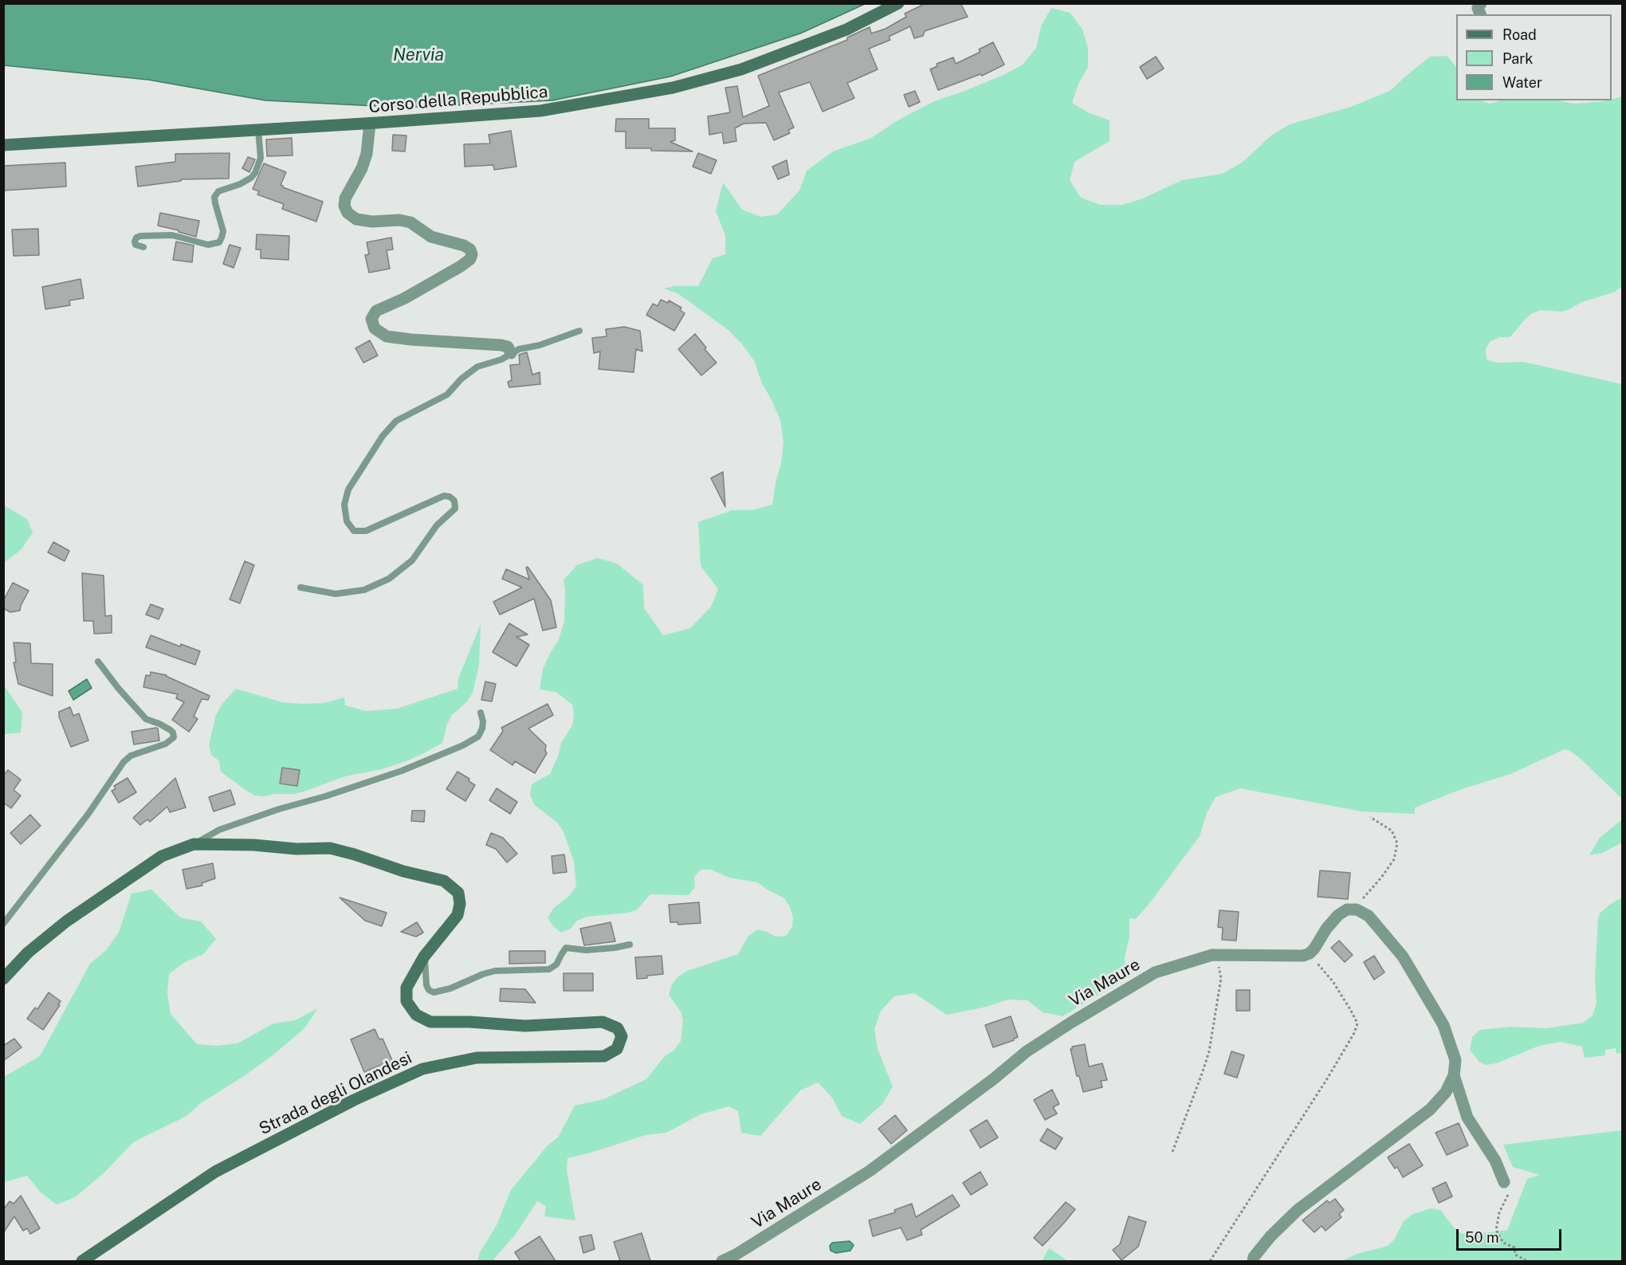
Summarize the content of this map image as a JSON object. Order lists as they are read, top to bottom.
{
  "streets": {
    "main road": ["Corso della Repubblica", "Strada degli Olandesi"],
    "street": ["Via Maure"]
  },
  "water": ["Nervia"],
  "legend": ["Road", "Park", "Water"],
  "scale_bar": "50 m"
}
